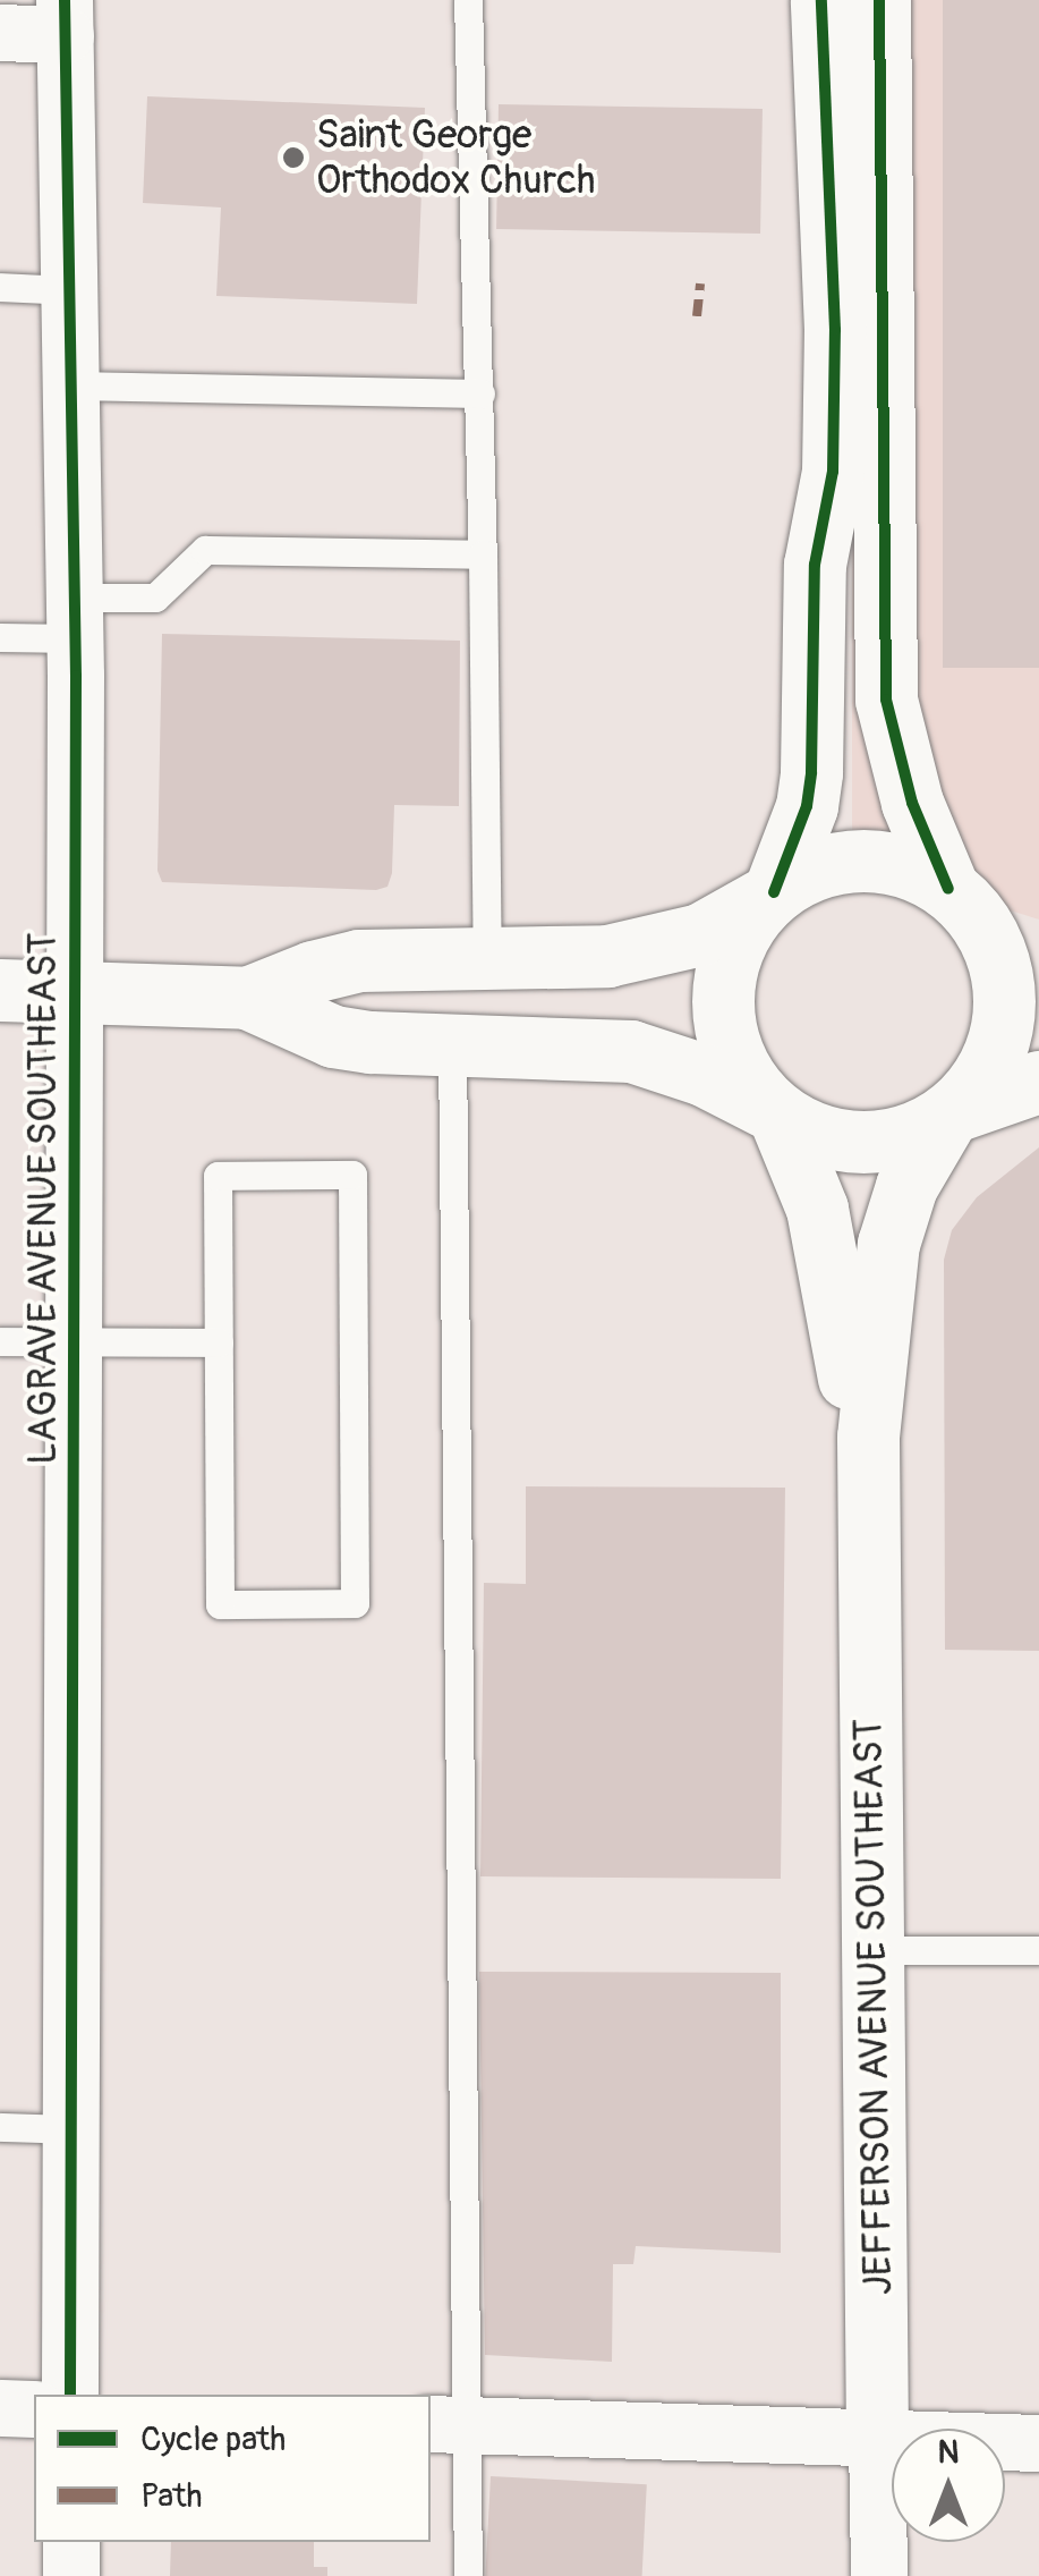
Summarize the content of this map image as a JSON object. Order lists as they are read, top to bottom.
{
  "streets": {
    "street": ["LAGRAVE AVENUE SOUTHEAST", "JEFFERSON AVENUE SOUTHEAST"]
  },
  "places": ["Saint George Orthodox Church"],
  "legend": ["Cycle path", "Path"],
  "north": "top"
}
